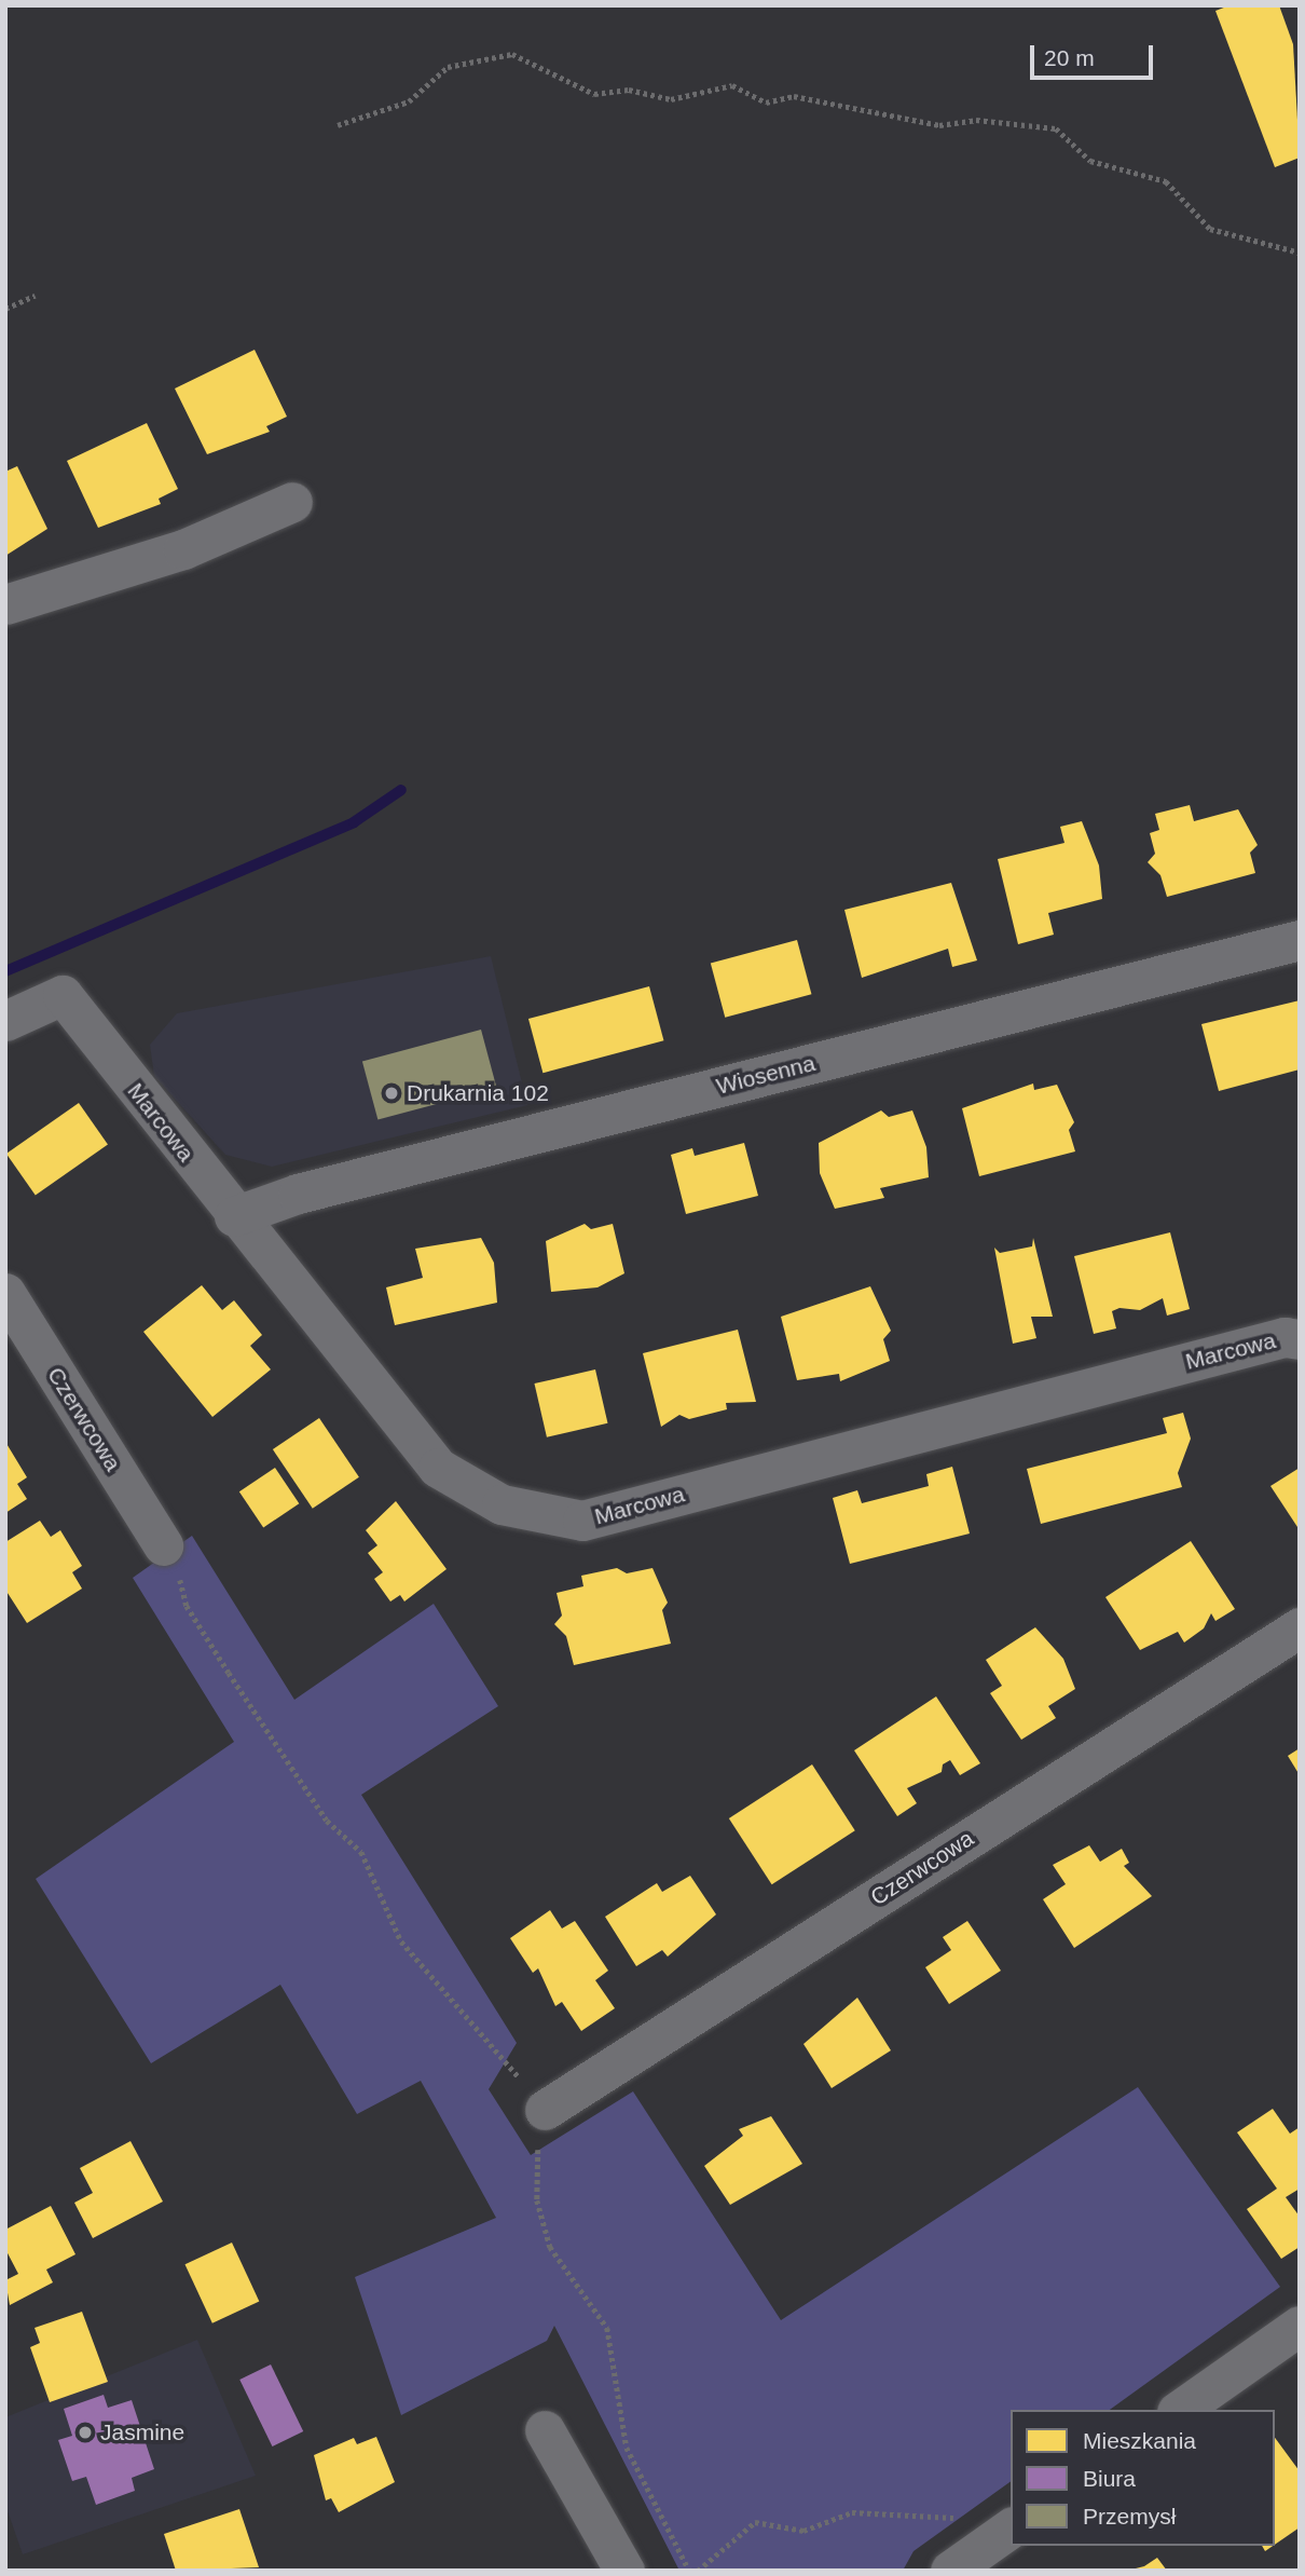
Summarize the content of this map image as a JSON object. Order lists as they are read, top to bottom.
{
  "streets": {
    "street": ["Wiosenna", "Marcowa", "Czerwcowa"]
  },
  "crossings": [
    ["Wiosenna", "Marcowa"]
  ],
  "places": ["Drukarnia 102", "Jasmine"],
  "legend": ["Mieszkania", "Biura", "Przemysł"],
  "scale_bar": "20 m"
}
